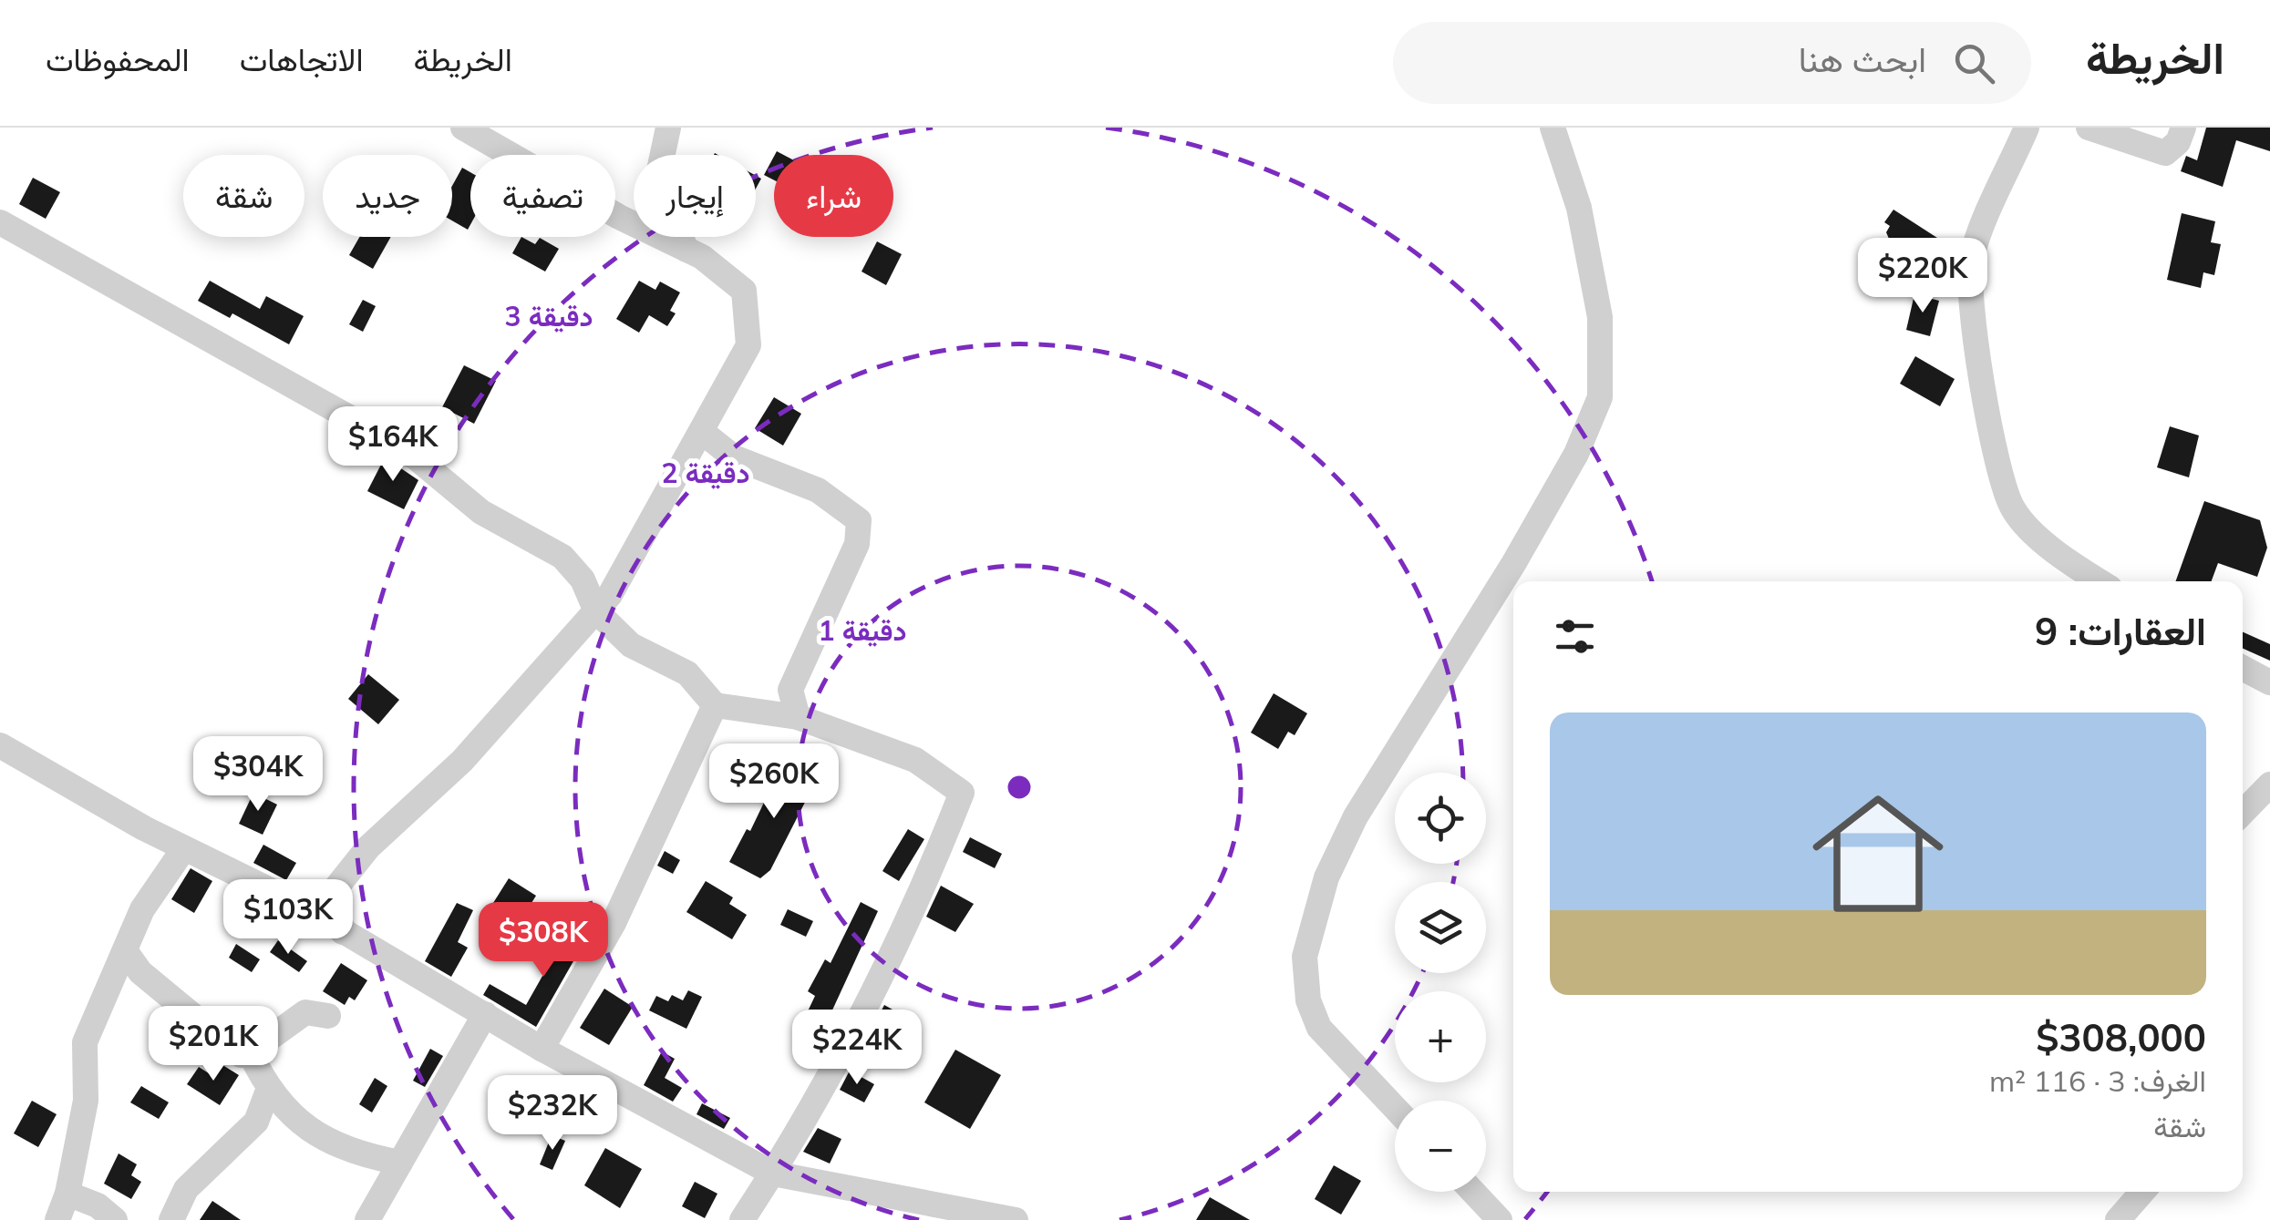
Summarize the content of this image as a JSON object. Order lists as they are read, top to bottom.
{
  "page": {
    "header": "الخريطة",
    "search": "ابحث هنا",
    "nav": ["الخريطة", "الاتجاهات", "المحفوظات"],
    "chip": [
      "شراء",
      "إيجار",
      "تصفية",
      "جديد",
      "شقة"
    ],
    "price": [
      "$220K",
      "$164K",
      "$304K",
      "$260K",
      "$103K",
      "$308K",
      "$201K",
      "$224K",
      "$232K"
    ],
    "heading": "العقارات: 9",
    "list": [
      {
        "name": "$308,000",
        "note": "الغرف: 3 · 116 m² · شقة"
      }
    ],
    "map_buttons": ["+", "−"]
  },
  "rings": ["3 دقيقة", "2 دقيقة", "1 دقيقة"]
}
